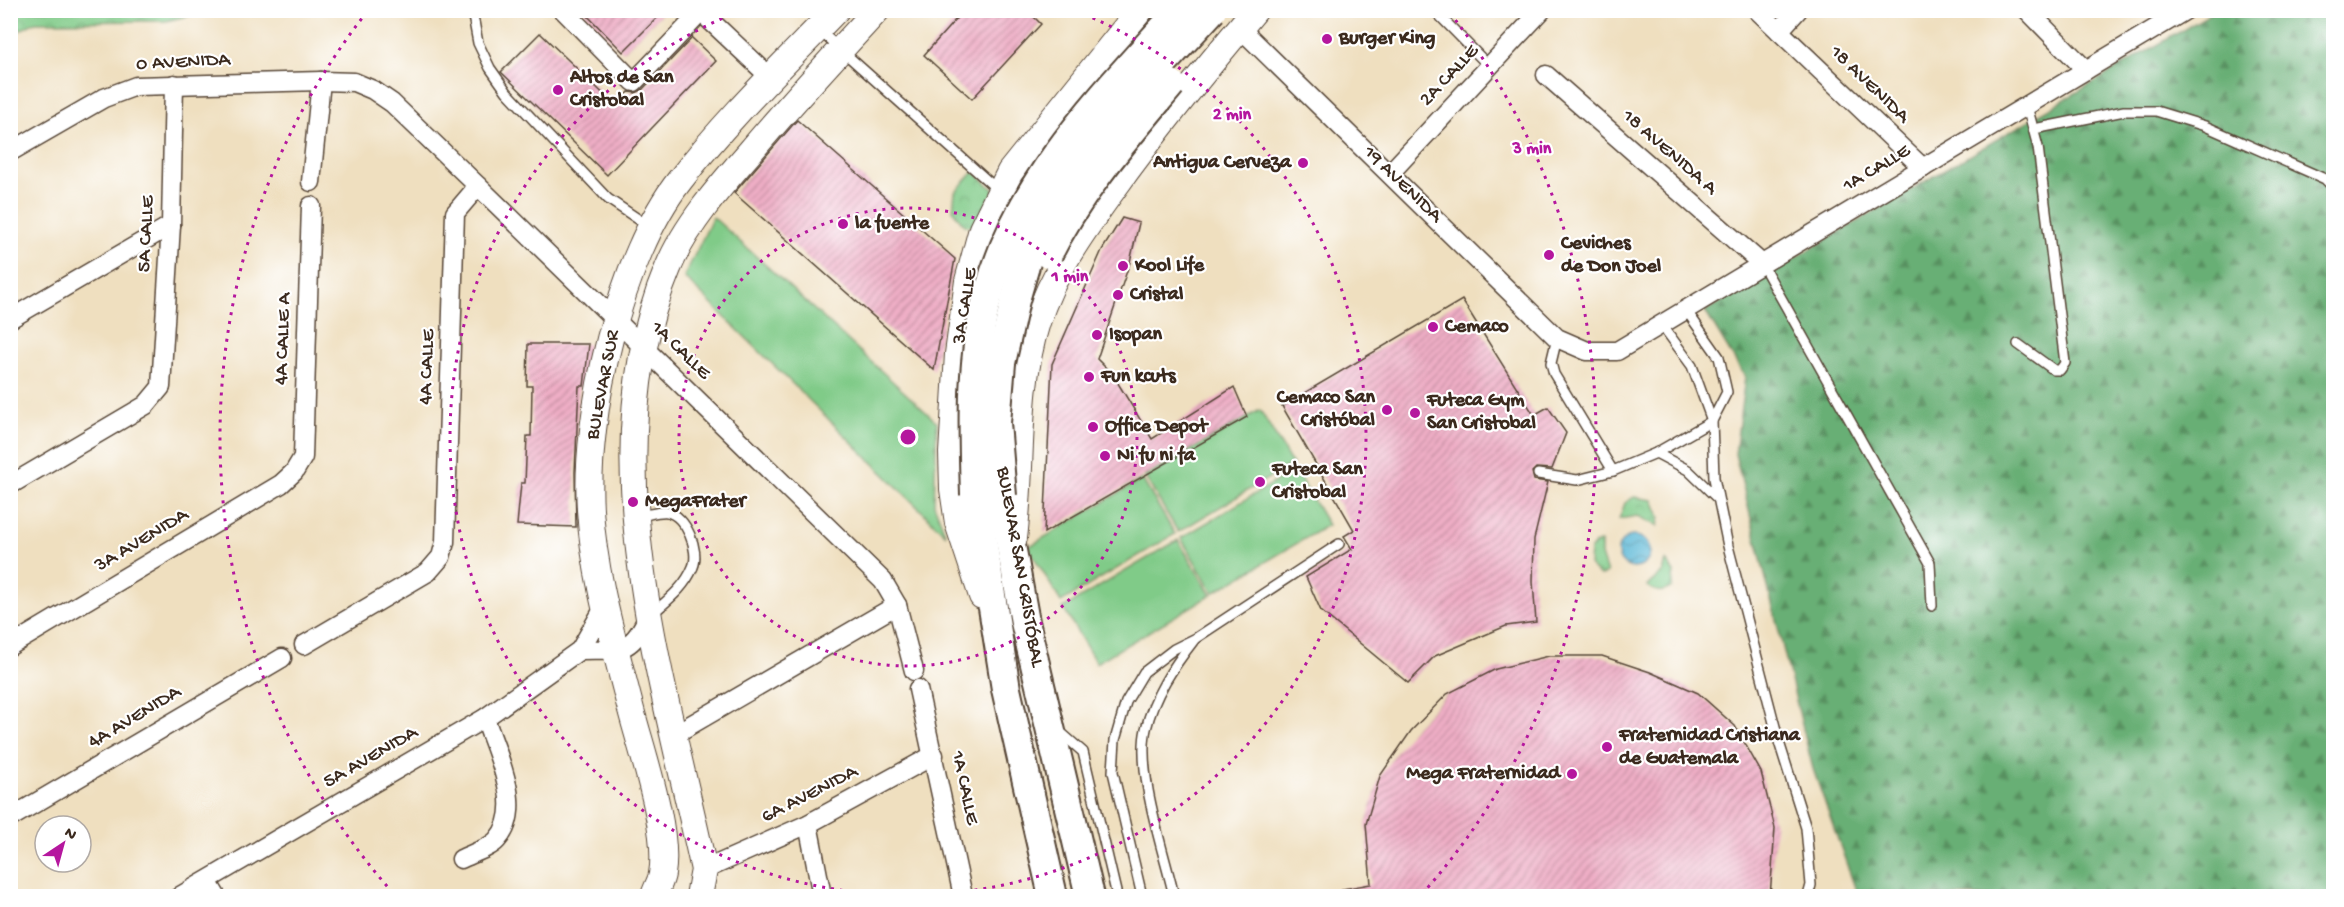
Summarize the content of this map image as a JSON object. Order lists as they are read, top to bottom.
{
  "streets": {
    "main road": ["3A CALLE", "BULEVAR SUR", "BULEVAR SAN CRISTÓBAL"],
    "street": [
      "0 AVENIDA",
      "2A CALLE",
      "18 AVENIDA",
      "18 AVENIDA A",
      "1A CALLE",
      "19 AVENIDA",
      "5A CALLE",
      "4A CALLE A",
      "4A CALLE",
      "3A AVENIDA",
      "4A AVENIDA",
      "5A AVENIDA",
      "6A AVENIDA"
    ]
  },
  "crossings": [
    ["0 AVENIDA", "1A CALLE"],
    ["0 AVENIDA", "5A CALLE"],
    ["2A CALLE", "19 AVENIDA"],
    ["18 AVENIDA", "1A CALLE"],
    ["18 AVENIDA A", "1A CALLE"],
    ["1A CALLE", "19 AVENIDA"],
    ["1A CALLE", "4A CALLE"],
    ["1A CALLE", "BULEVAR SUR"],
    ["1A CALLE", "6A AVENIDA"],
    ["3A CALLE", "BULEVAR SAN CRISTÓBAL"],
    ["4A CALLE A", "3A AVENIDA"],
    ["BULEVAR SUR", "5A AVENIDA"],
    ["BULEVAR SUR", "6A AVENIDA"]
  ],
  "places": [
    "Burger King",
    "Altos de San Cristobal",
    "Antigua Cerveza",
    "la fuente",
    "Ceviches de Don Joel",
    "Kool Life",
    "Cristal",
    "Cemaco",
    "Isopan",
    "Fun kcuts",
    "Cemaco San Cristóbal",
    "Futeca Gym San Cristobal",
    "Office Depot",
    "Ni fu ni fa",
    "Futeca San Cristobal",
    "MegaFrater",
    "Fraternidad Cristiana de Guatemala",
    "Mega Fraternidad"
  ],
  "north": "top right",
  "rings": ["2 min", "3 min", "1 min"]
}
